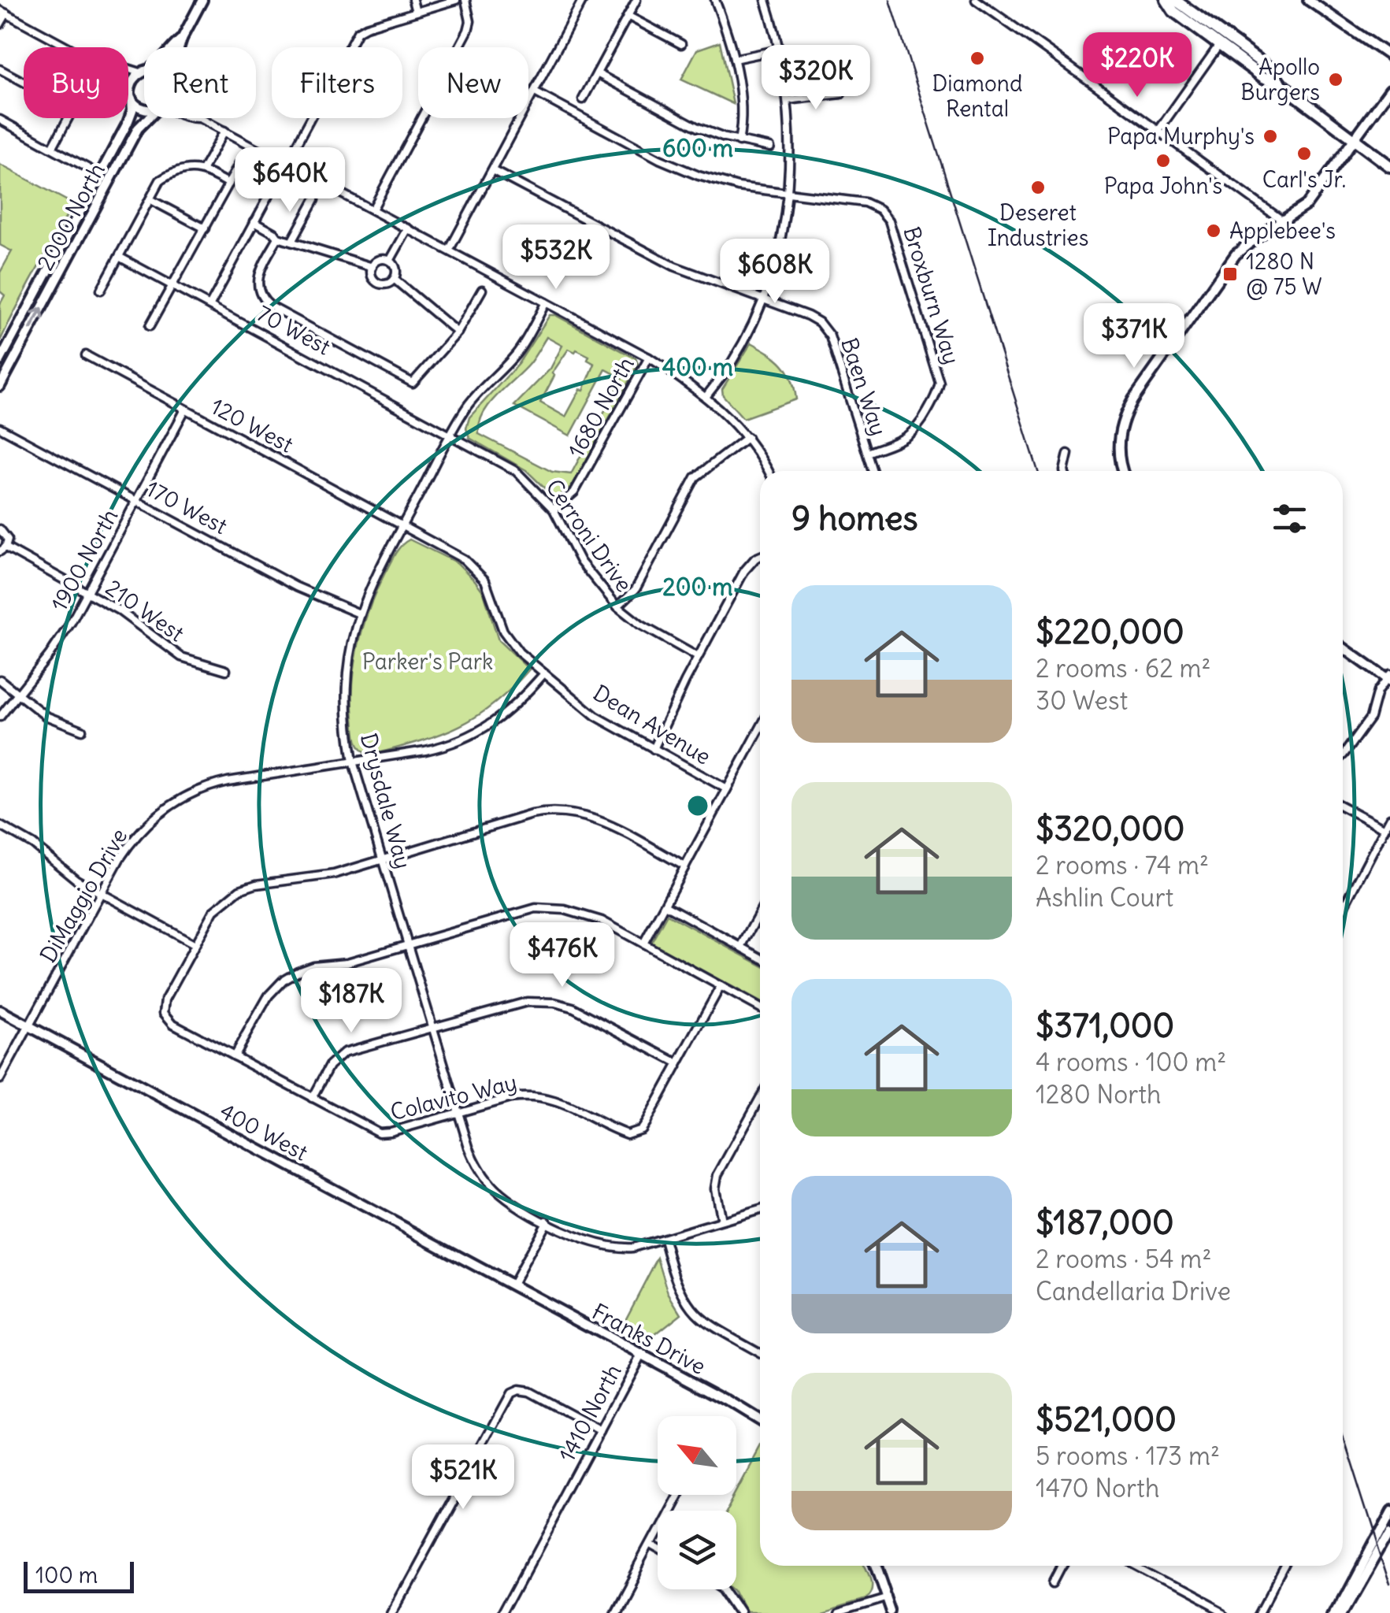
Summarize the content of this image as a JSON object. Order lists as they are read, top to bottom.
{
  "streets": {
    "street": [
      "2000 North",
      "Broxburn Way",
      "70 West",
      "Baen Way",
      "1680 North",
      "120 West",
      "170 West",
      "Cerroni Drive",
      "1900 North",
      "210 West",
      "Dean Avenue",
      "Drysdale Way",
      "DiMaggio Drive",
      "Colavito Way",
      "400 West",
      "Franks Drive",
      "1410 North"
    ]
  },
  "crossings": [
    ["Broxburn Way", "Baen Way"],
    ["70 West", "Cerroni Drive"],
    ["70 West", "Drysdale Way"],
    ["1680 North", "Cerroni Drive"],
    ["120 West", "1900 North"],
    ["120 West", "Dean Avenue"],
    ["120 West", "Drysdale Way"],
    ["170 West", "1900 North"],
    ["170 West", "Drysdale Way"],
    ["Cerroni Drive", "Drysdale Way"],
    ["1900 North", "210 West"],
    ["Dean Avenue", "Drysdale Way"],
    ["Dean Avenue", "DiMaggio Drive"],
    ["Drysdale Way", "DiMaggio Drive"],
    ["Drysdale Way", "Colavito Way"],
    ["DiMaggio Drive", "400 West"],
    ["400 West", "Franks Drive"],
    ["Franks Drive", "1410 North"]
  ],
  "parks": ["Parker's Park"],
  "places": {
    "other": [
      "Diamond Rental",
      "Apollo Burgers",
      "Papa Murphy's",
      "Carl's Jr.",
      "Papa John's",
      "Deseret Industries",
      "Applebee's"
    ],
    "transit": ["1280 N @ 75 W"]
  },
  "scale_bar": "100 m",
  "north": "top left",
  "page": {
    "price": [
      "$220K",
      "$320K",
      "$640K",
      "$532K",
      "$608K",
      "$371K",
      "$476K",
      "$187K",
      "$521K"
    ],
    "chip": [
      "Buy",
      "Rent",
      "Filters",
      "New"
    ],
    "heading": "9 homes",
    "list": [
      {
        "name": "$220,000",
        "note": "2 rooms · 62 m² · 30 West"
      },
      {
        "name": "$320,000",
        "note": "2 rooms · 74 m² · Ashlin Court"
      },
      {
        "name": "$371,000",
        "note": "4 rooms · 100 m² · 1280 North"
      },
      {
        "name": "$187,000",
        "note": "2 rooms · 54 m² · Candellaria Drive"
      },
      {
        "name": "$521,000",
        "note": "5 rooms · 173 m² · 1470 North"
      }
    ],
    "scale": "100 m"
  },
  "rings": ["600 m", "400 m", "200 m"]
}
